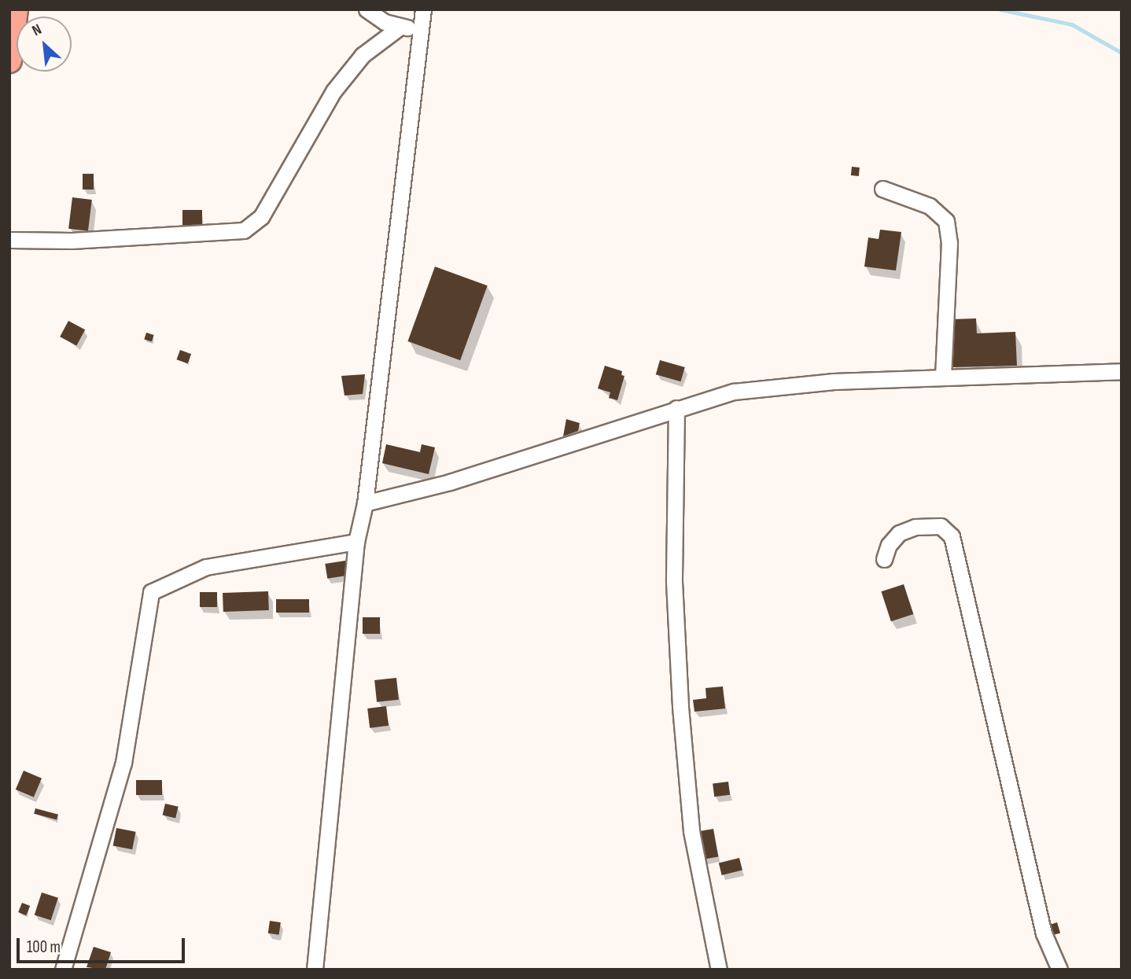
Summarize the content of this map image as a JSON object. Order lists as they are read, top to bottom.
{
  "scale_bar": "100 m",
  "north": "top left"
}
